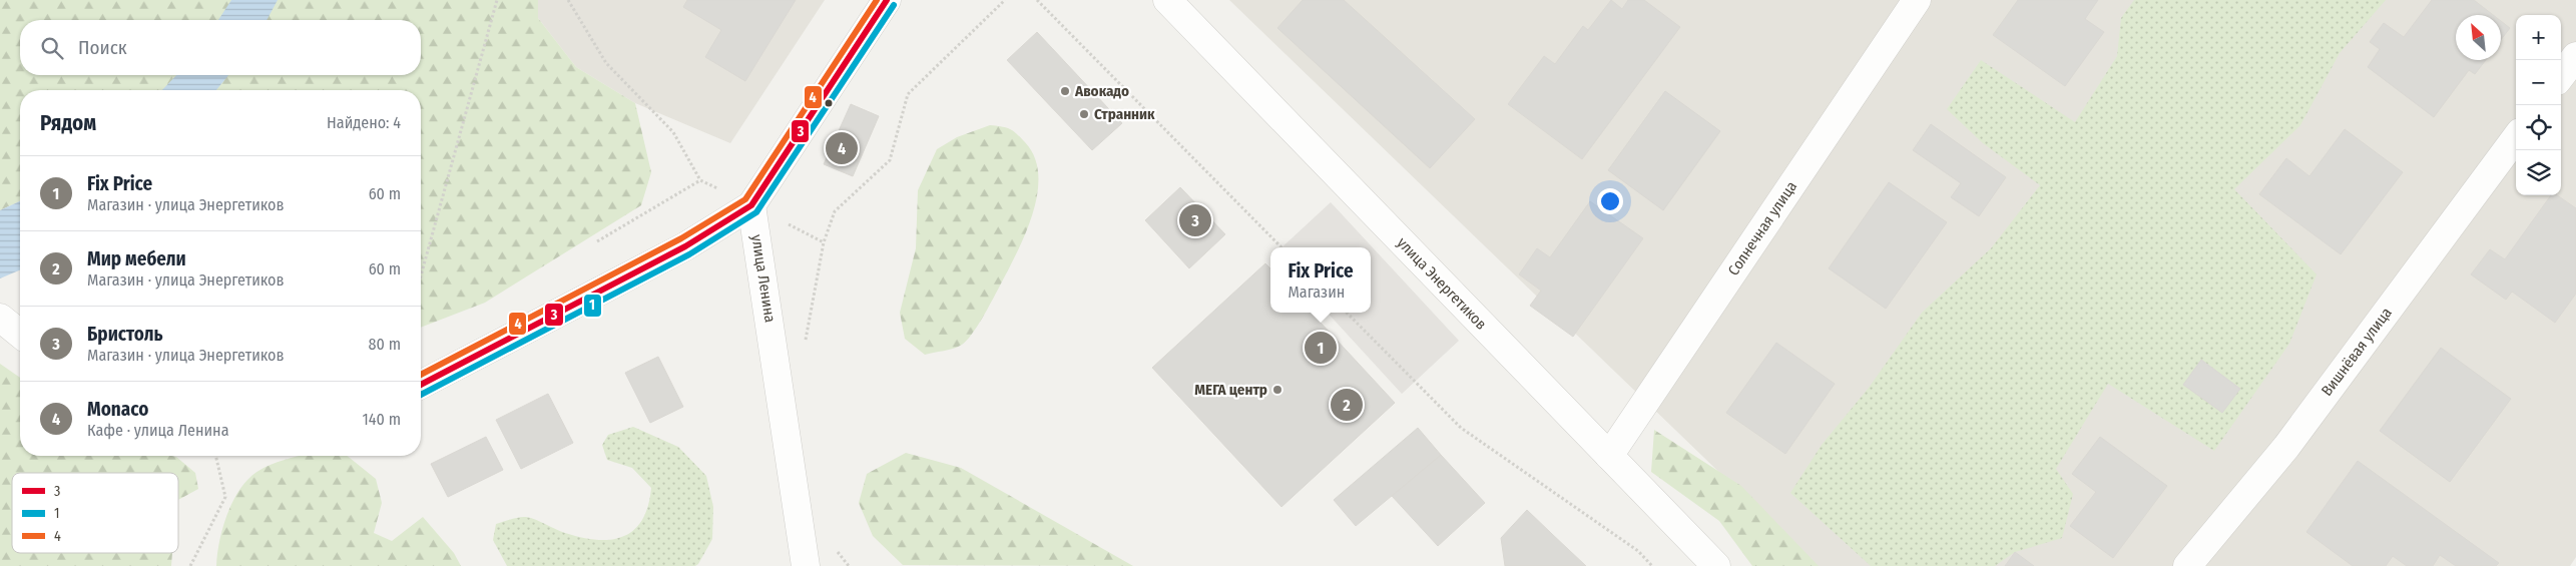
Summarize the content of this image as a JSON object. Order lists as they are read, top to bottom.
{
  "streets": {
    "street": [
      "Солнечная улица",
      "улица Ленина",
      "улица Энергетиков",
      "Вишнёвая улица"
    ]
  },
  "crossings": [
    ["Солнечная улица", "улица Энергетиков"]
  ],
  "places": ["Авокадо", "Странник", "МЕГА центр"],
  "lines": ["transit line 3", "transit line 4", "transit line 1"],
  "legend": ["3", "1", "4"],
  "north": "top left",
  "page": {
    "map_buttons": ["+", "−"],
    "search": "Поиск",
    "heading": ["Рядом", "Найдено: 4"],
    "pins": [
      "4",
      "3",
      "1",
      "2"
    ],
    "list": [
      {
        "mark": "1",
        "name": "Fix Price",
        "note": "Магазин · улица Энергетиков",
        "value": "60 m"
      },
      {
        "mark": "2",
        "name": "Мир мебели",
        "note": "Магазин · улица Энергетиков",
        "value": "60 m"
      },
      {
        "mark": "3",
        "name": "Бристоль",
        "note": "Магазин · улица Энергетиков",
        "value": "80 m"
      },
      {
        "mark": "4",
        "name": "Monaco",
        "note": "Кафе · улица Ленина",
        "value": "140 m"
      }
    ],
    "popup": ["Fix Price", "Магазин"]
  }
}
